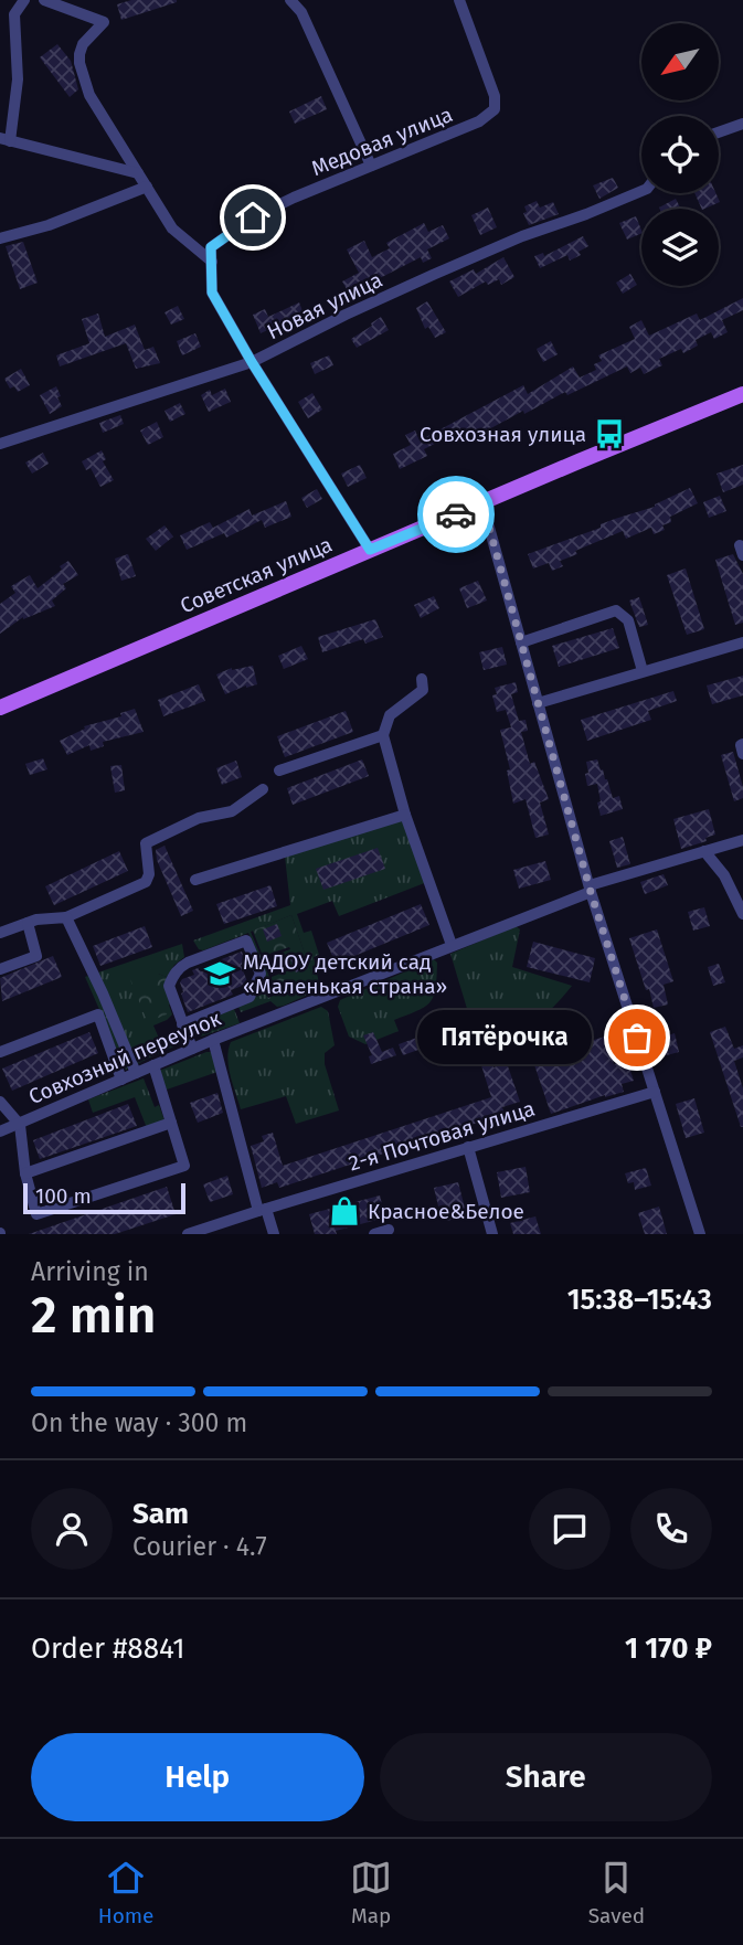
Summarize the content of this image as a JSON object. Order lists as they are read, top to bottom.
{
  "streets": {
    "main road": ["Советская улица"],
    "street": [
      "Медовая улица",
      "Новая улица",
      "Совхозный переулок",
      "2-я Почтовая улица"
    ]
  },
  "places": {
    "bus stop": ["Совхозная улица"],
    "school or university": ["МАДОУ детский сад «Маленькая страна»"],
    "other": ["Пятёрочка"],
    "shop": ["Красное&Белое"]
  },
  "scale_bar": "100 m",
  "north": "bottom left",
  "page": {
    "bubble": "Пятёрочка",
    "scale": "100 m",
    "heading": ["2 min", "Arriving in", "15:38–15:43"],
    "panel": [
      "Sam",
      "Courier · 4.7",
      "Order #8841",
      "1 170 ₽"
    ],
    "bar": "On the way · 300 m",
    "buttons": ["Help", "Share"],
    "tabs": ["Home", "Map", "Saved"]
  }
}
